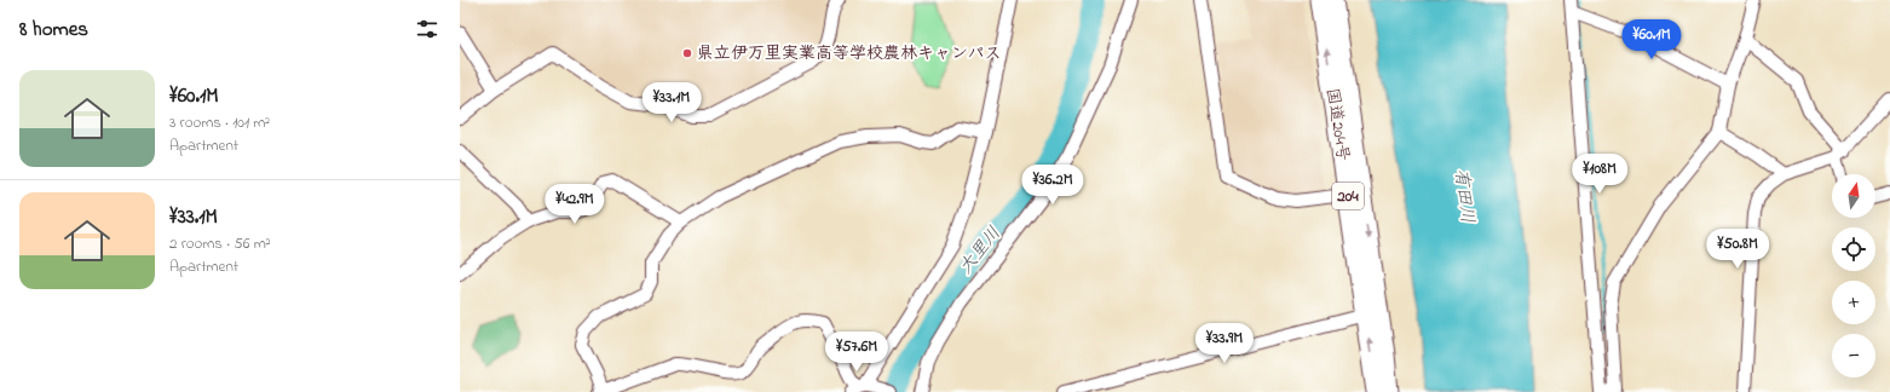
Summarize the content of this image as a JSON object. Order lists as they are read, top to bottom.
{
  "streets": {
    "highway": ["国道204号", "204"]
  },
  "water": ["有田川", "大里川"],
  "places": ["県立伊万里実業高等学校農林キャンパス"],
  "north": "top",
  "page": {
    "heading": "8 homes",
    "price": [
      "¥60.1M",
      "¥33.1M",
      "¥108M",
      "¥36.2M",
      "¥42.9M",
      "¥50.8M",
      "¥33.9M",
      "¥57.6M"
    ],
    "list": [
      {
        "name": "¥60.1M",
        "note": "3 rooms · 101 m² · Apartment"
      },
      {
        "name": "¥33.1M",
        "note": "2 rooms · 56 m² · Apartment"
      }
    ],
    "map_buttons": ["+", "−"]
  }
}
